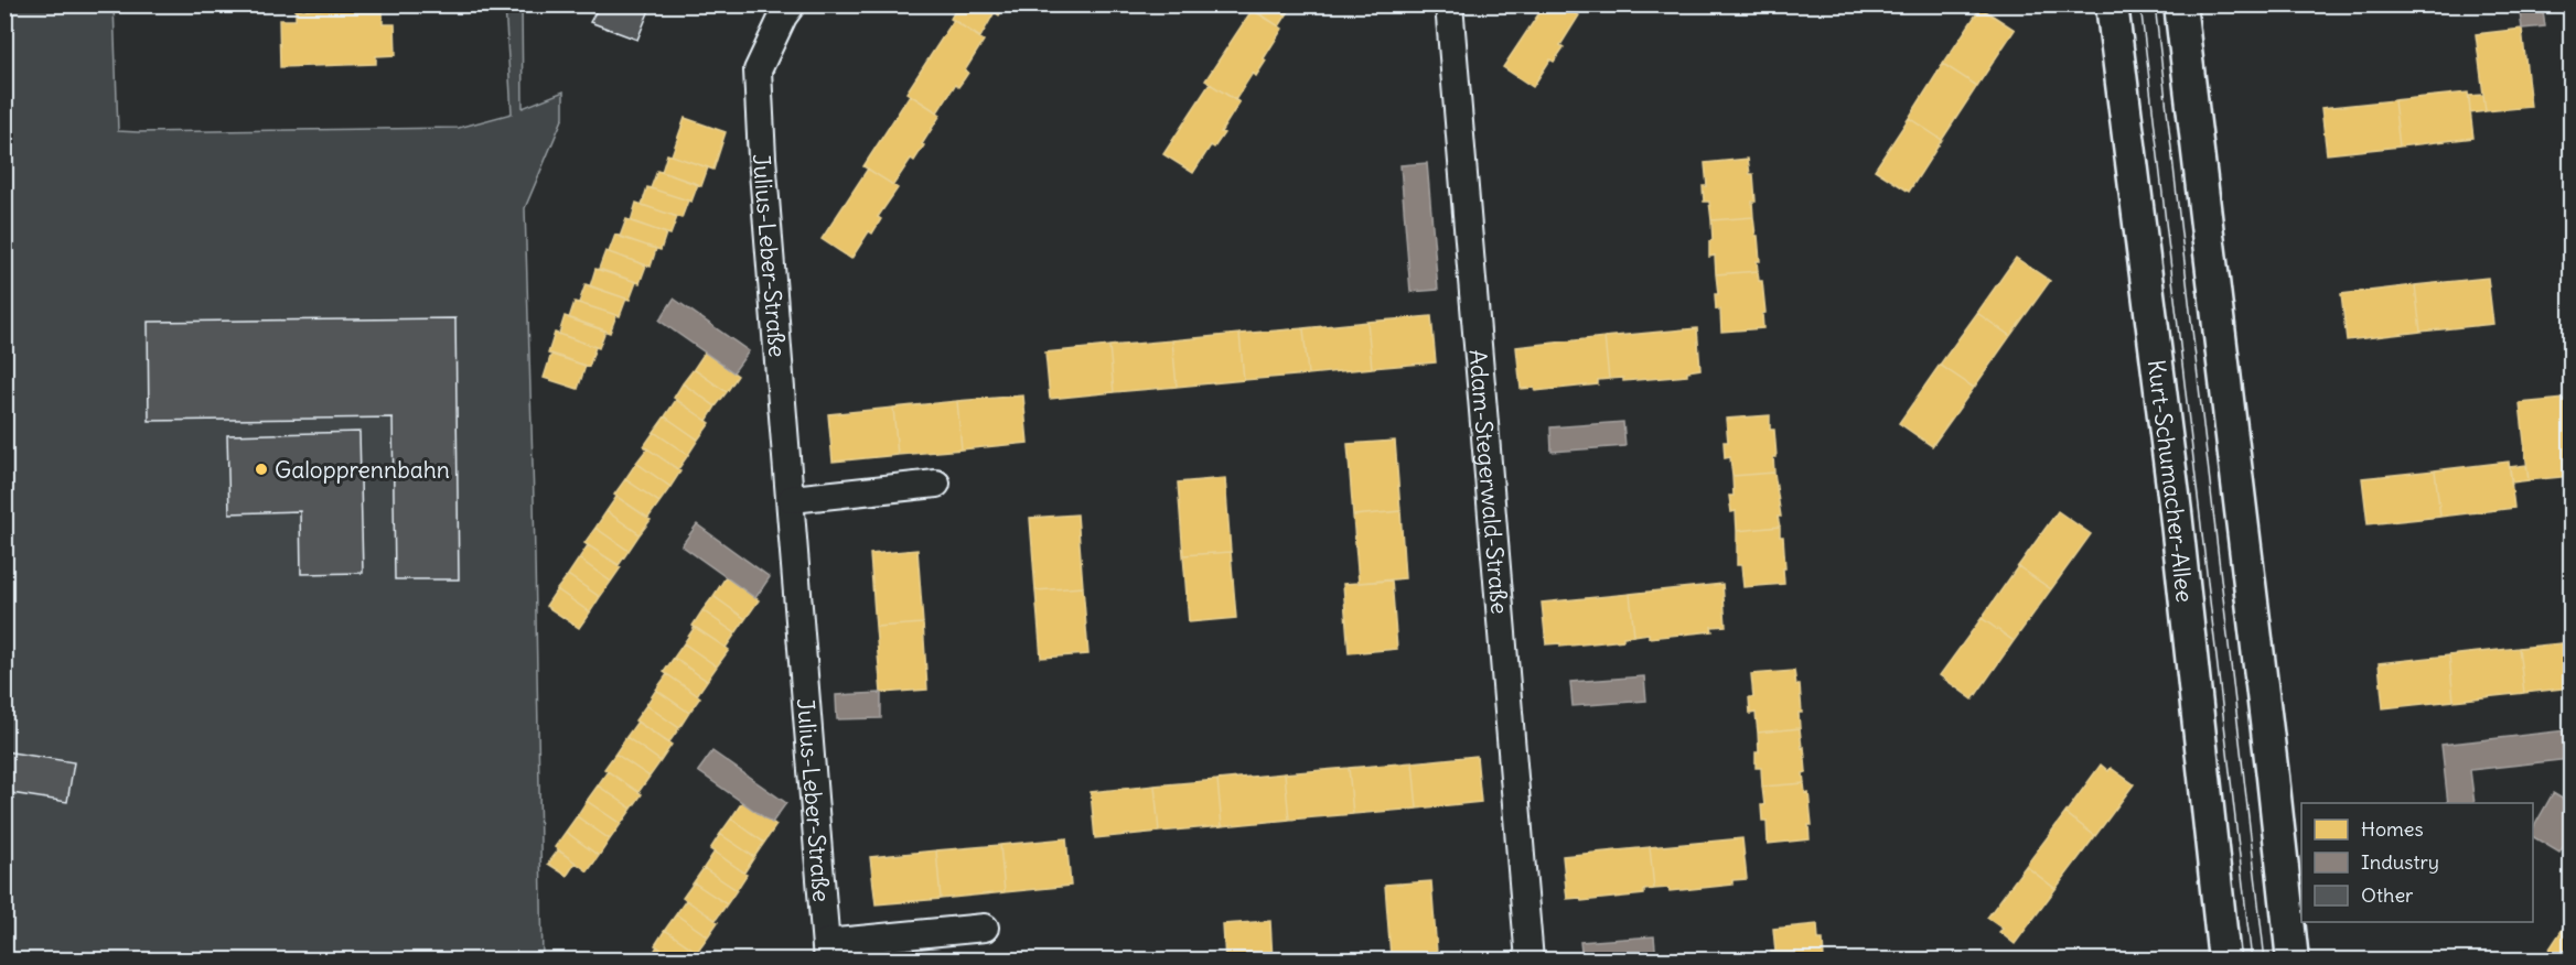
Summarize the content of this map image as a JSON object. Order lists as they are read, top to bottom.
{
  "streets": {
    "street": ["Julius-Leber-Straße", "Adam-Stegerwald-Straße", "Kurt-Schumacher-Allee"]
  },
  "places": ["Galopprennbahn"],
  "legend": ["Homes", "Industry", "Other"]
}
